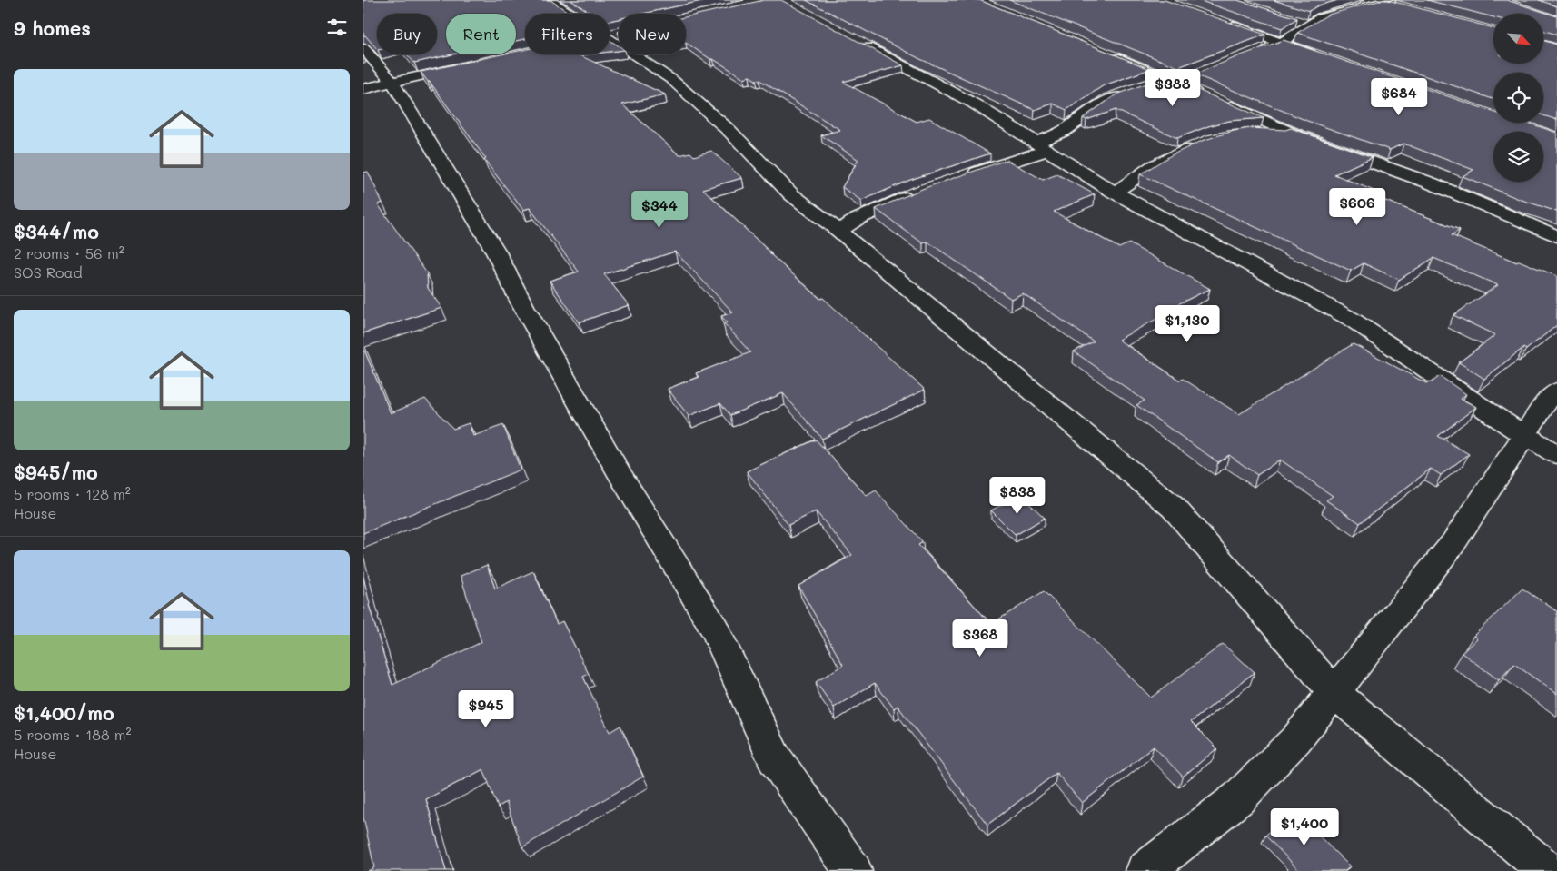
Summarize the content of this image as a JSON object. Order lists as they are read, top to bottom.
{
  "north": "bottom right",
  "page": {
    "heading": "9 homes",
    "chip": [
      "Buy",
      "Rent",
      "Filters",
      "New"
    ],
    "list": [
      {
        "name": "$344/mo",
        "note": "2 rooms · 56 m² · SOS Road"
      },
      {
        "name": "$945/mo",
        "note": "5 rooms · 128 m² · House"
      },
      {
        "name": "$1,400/mo",
        "note": "5 rooms · 188 m² · House"
      }
    ],
    "price": [
      "$388",
      "$684",
      "$606",
      "$344",
      "$1,130",
      "$838",
      "$368",
      "$945",
      "$1,400"
    ]
  }
}
